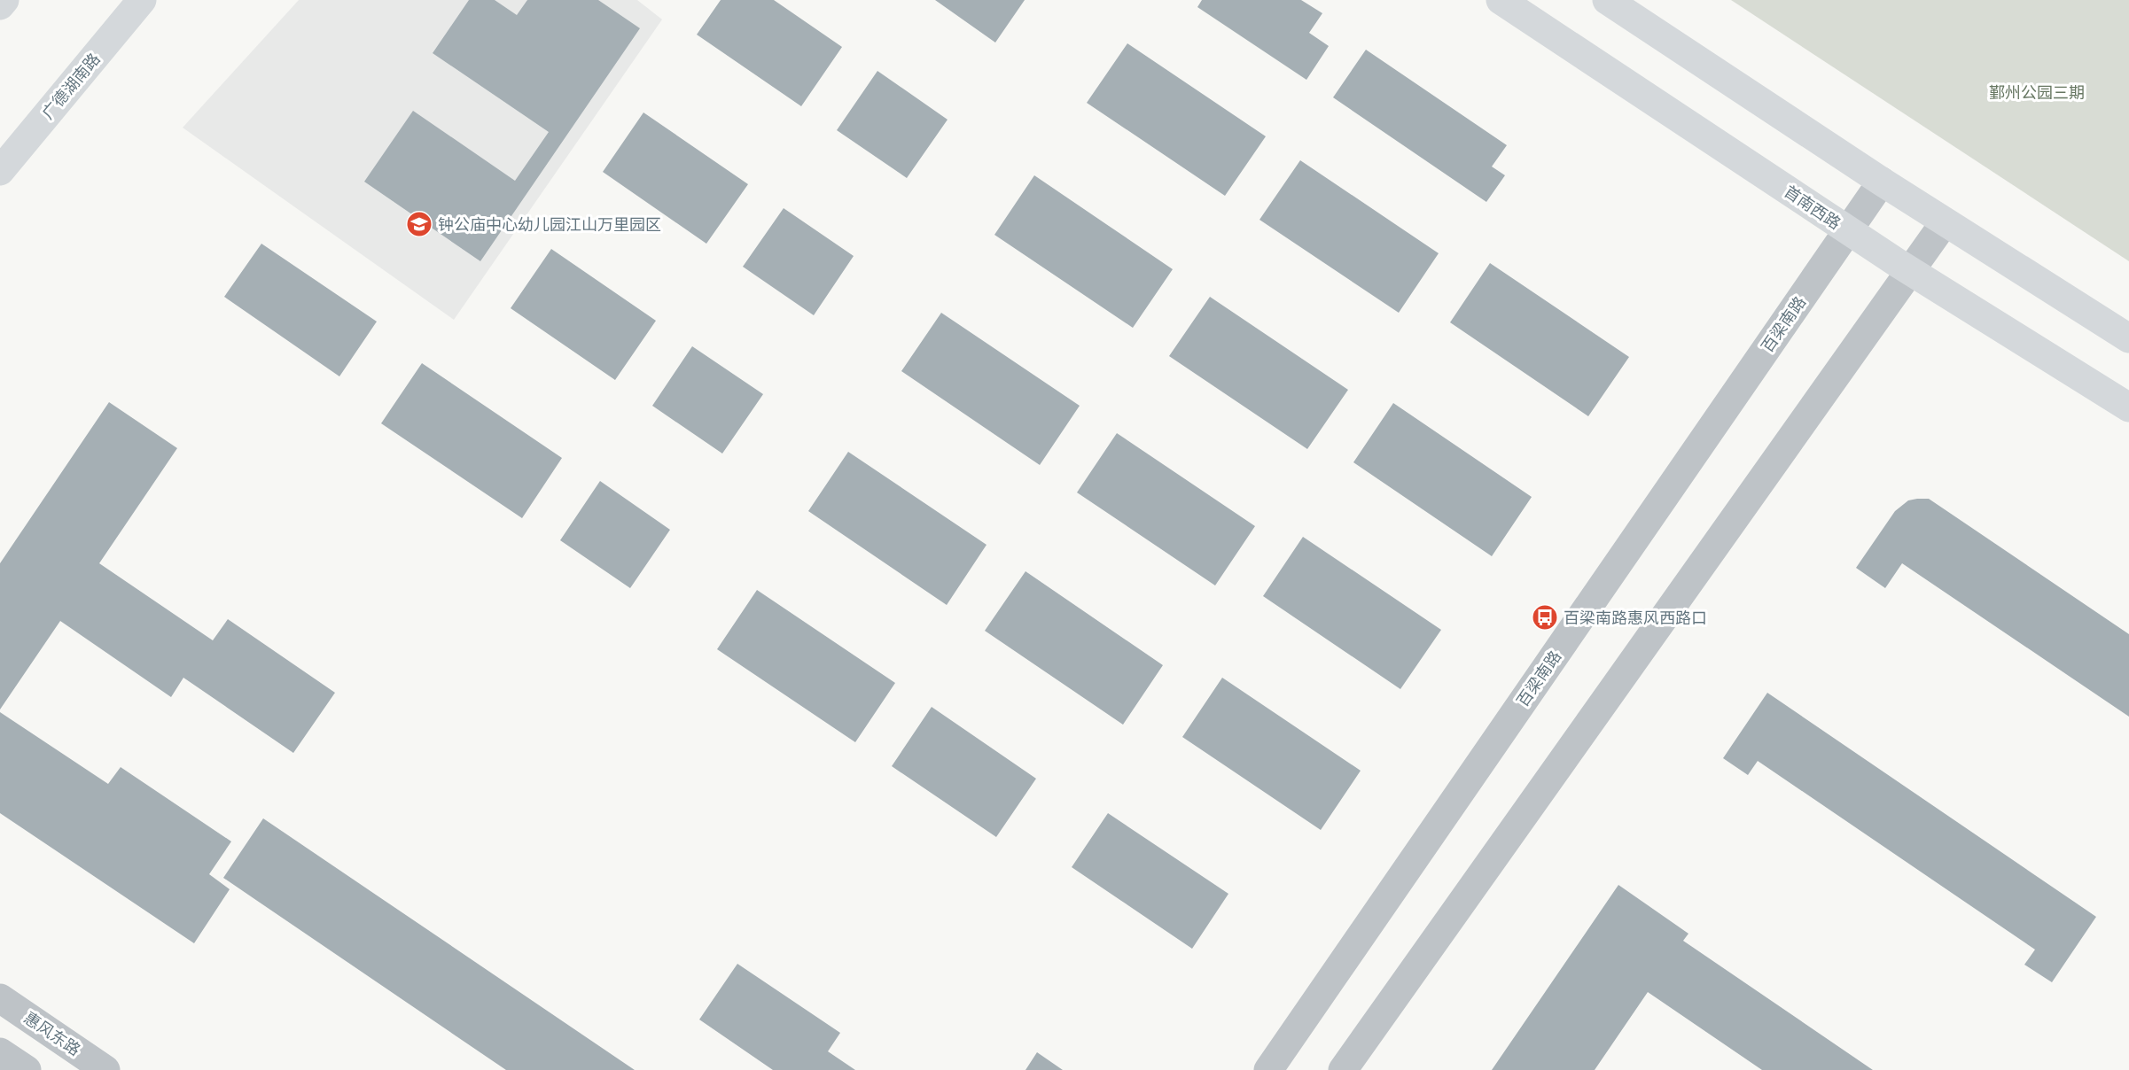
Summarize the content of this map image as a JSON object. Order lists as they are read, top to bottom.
{
  "streets": {
    "main road": ["广德湖南路", "首南西路"],
    "street": ["百梁南路", "惠风东路"]
  },
  "crossings": [
    ["首南西路", "百梁南路"]
  ],
  "parks": ["鄞州公园三期"],
  "places": {
    "school or university": ["钟公庙中心幼儿园江山万里园区"],
    "bus stop": ["百梁南路惠风西路口"]
  }
}
